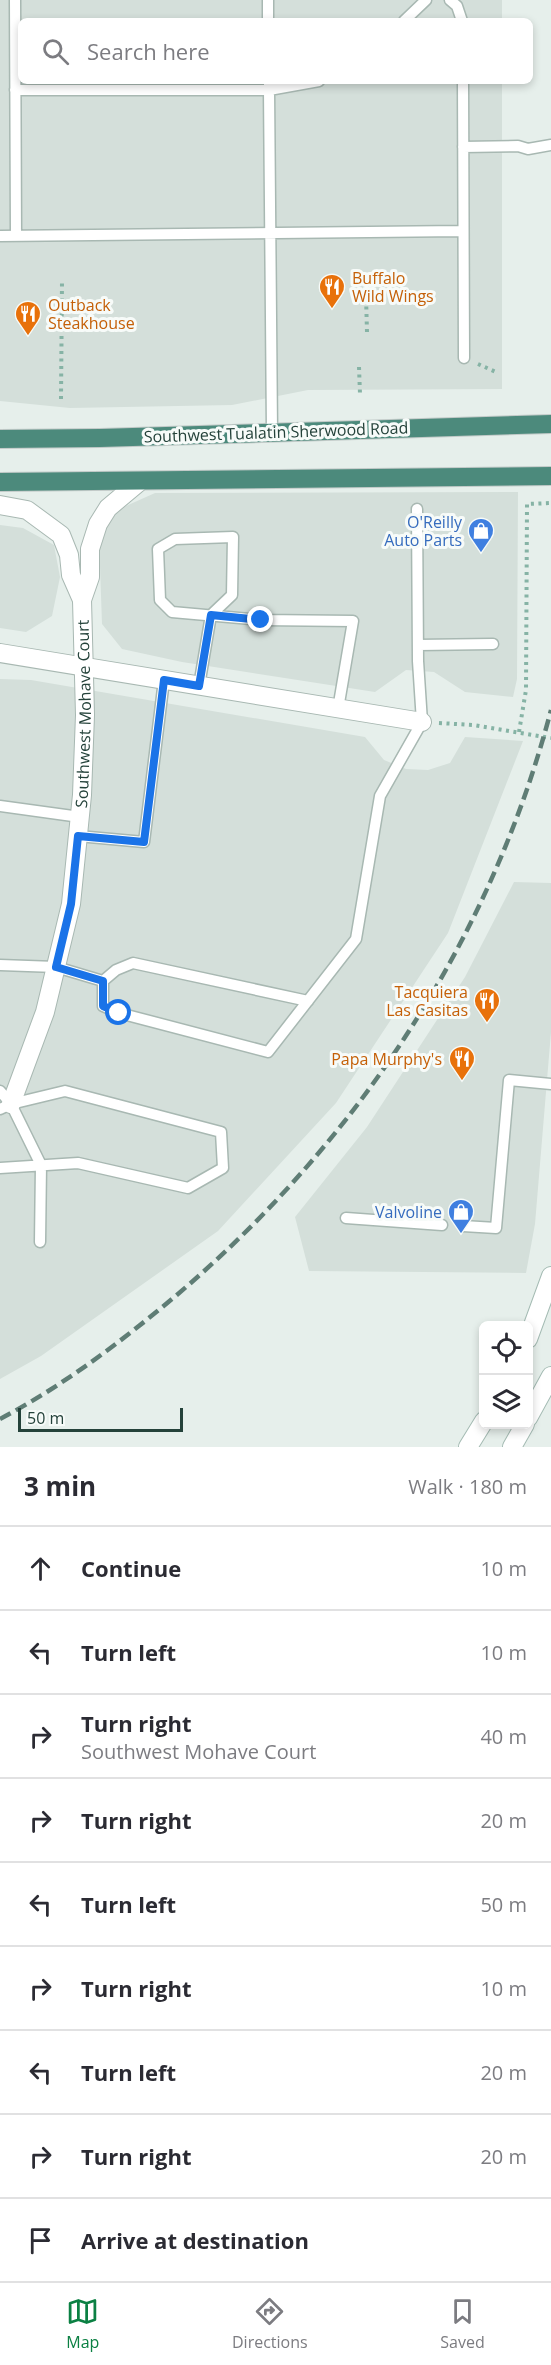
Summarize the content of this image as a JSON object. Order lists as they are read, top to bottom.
{
  "streets": {
    "highway": ["Southwest Tualatin Sherwood Road"],
    "street": ["Southwest Mohave Court"]
  },
  "places": {
    "restaurant": [
      "Buffalo Wild Wings",
      "Outback Steakhouse",
      "Tacquiera Las Casitas",
      "Papa Murphy's"
    ],
    "shop": ["O'Reilly Auto Parts", "Valvoline"]
  },
  "scale_bar": "50 m",
  "page": {
    "search": "Search here",
    "scale": "50 m",
    "heading": ["3 min", "Walk · 180 m"],
    "list": [
      ["Continue", "10 m"],
      ["Turn left", "10 m"],
      ["Turn right", "Southwest Mohave Court", "40 m"],
      ["Turn right", "20 m"],
      ["Turn left", "50 m"],
      ["Turn right", "10 m"],
      ["Turn left", "20 m"],
      ["Turn right", "20 m"],
      "Arrive at destination"
    ],
    "nav": ["Map", "Directions", "Saved"]
  }
}
